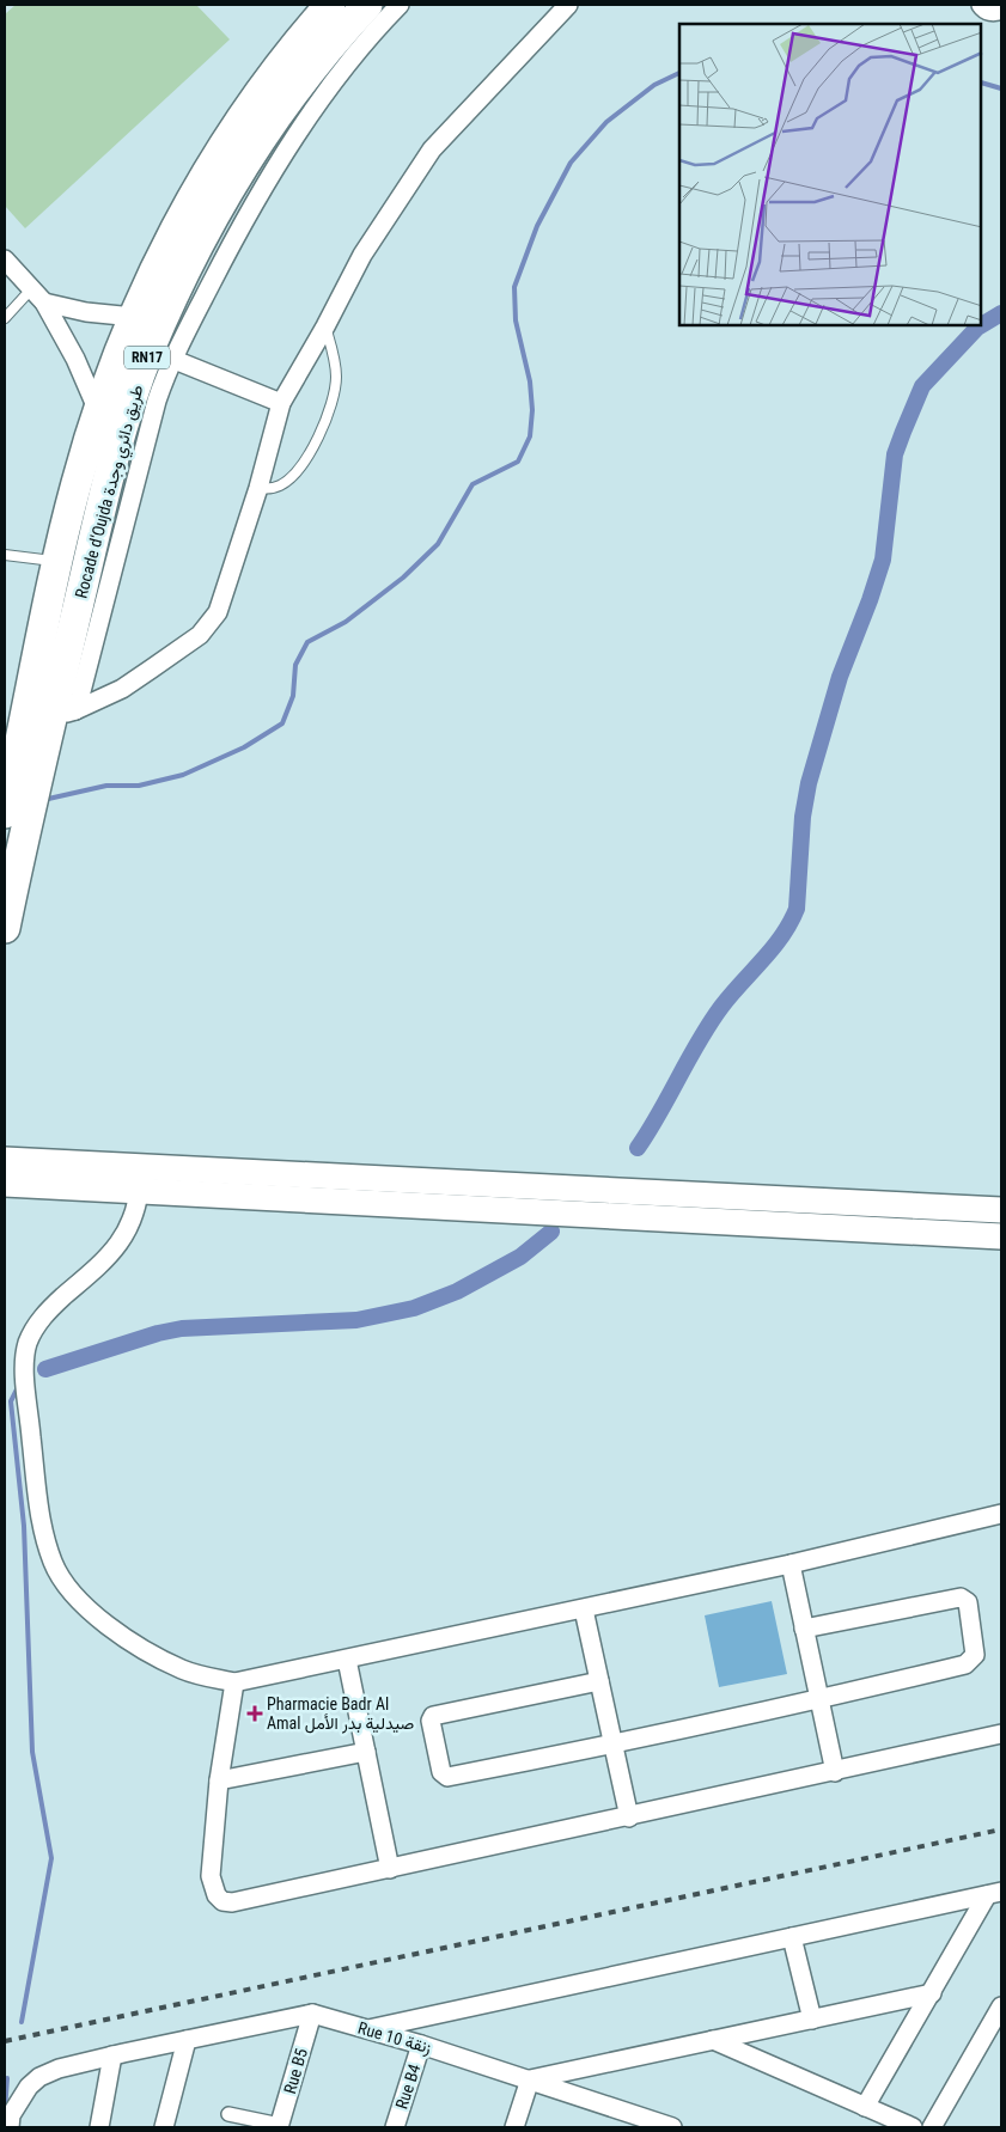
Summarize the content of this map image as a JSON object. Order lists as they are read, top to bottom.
{
  "streets": {
    "highway": ["RN17", "Rocade d'Oujda طريق دائري وجدة"],
    "street": ["Rue 10 زنقة", "Rue B5", "Rue B4"]
  },
  "crossings": [
    ["Rue 10 زنقة", "Rue B5"],
    ["Rue 10 زنقة", "Rue B4"]
  ],
  "places": {
    "health": ["Pharmacie Badr Al Amal صيدلية بدر الأمل"]
  }
}
